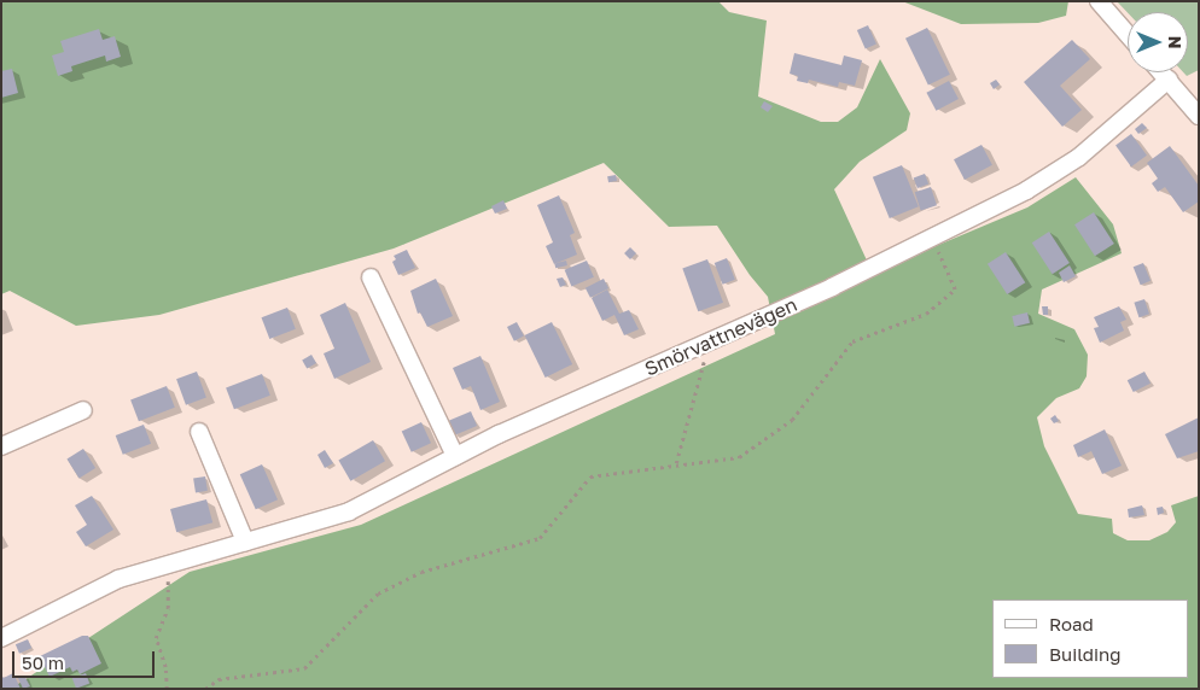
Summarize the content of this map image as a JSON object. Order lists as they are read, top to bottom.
{
  "streets": {
    "street": ["Smörvattnevägen"]
  },
  "legend": ["Road", "Building"],
  "scale_bar": "50 m",
  "north": "right"
}
